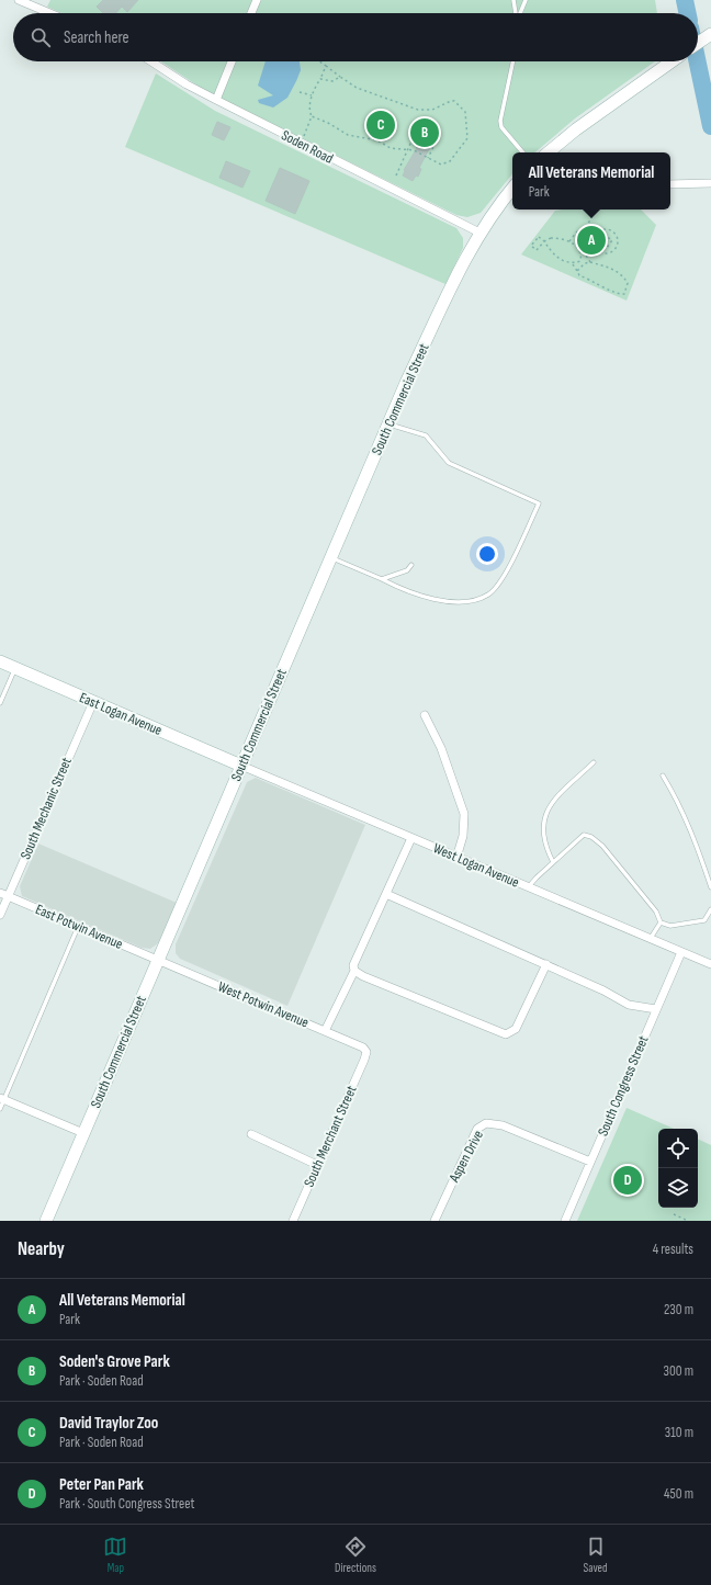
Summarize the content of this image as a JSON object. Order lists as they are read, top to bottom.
{
  "streets": {
    "main road": ["South Commercial Street", "East Logan Avenue"],
    "street": [
      "Soden Road",
      "South Mechanic Street",
      "West Logan Avenue",
      "East Potwin Avenue",
      "West Potwin Avenue",
      "South Congress Street",
      "South Merchant Street",
      "Aspen Drive"
    ]
  },
  "crossings": [
    ["Soden Road", "South Commercial Street"],
    ["South Commercial Street", "East Logan Avenue"],
    ["South Commercial Street", "West Logan Avenue"],
    ["South Commercial Street", "East Potwin Avenue"],
    ["South Commercial Street", "West Potwin Avenue"],
    ["East Logan Avenue", "South Mechanic Street"],
    ["East Logan Avenue", "West Logan Avenue"],
    ["South Mechanic Street", "East Potwin Avenue"],
    ["West Logan Avenue", "South Congress Street"],
    ["East Potwin Avenue", "West Potwin Avenue"],
    ["West Potwin Avenue", "South Merchant Street"],
    ["South Congress Street", "Aspen Drive"]
  ],
  "page": {
    "search": "Search here",
    "pins": [
      "C",
      "B",
      "A",
      "D"
    ],
    "popup": ["All Veterans Memorial", "Park"],
    "heading": ["Nearby", "4 results"],
    "list": [
      {
        "mark": "A",
        "name": "All Veterans Memorial",
        "note": "Park",
        "value": "230 m"
      },
      {
        "mark": "B",
        "name": "Soden's Grove Park",
        "note": "Park · Soden Road",
        "value": "300 m"
      },
      {
        "mark": "C",
        "name": "David Traylor Zoo",
        "note": "Park · Soden Road",
        "value": "310 m"
      },
      {
        "mark": "D",
        "name": "Peter Pan Park",
        "note": "Park · South Congress Street",
        "value": "450 m"
      }
    ],
    "nav": ["Map", "Directions", "Saved"]
  }
}
